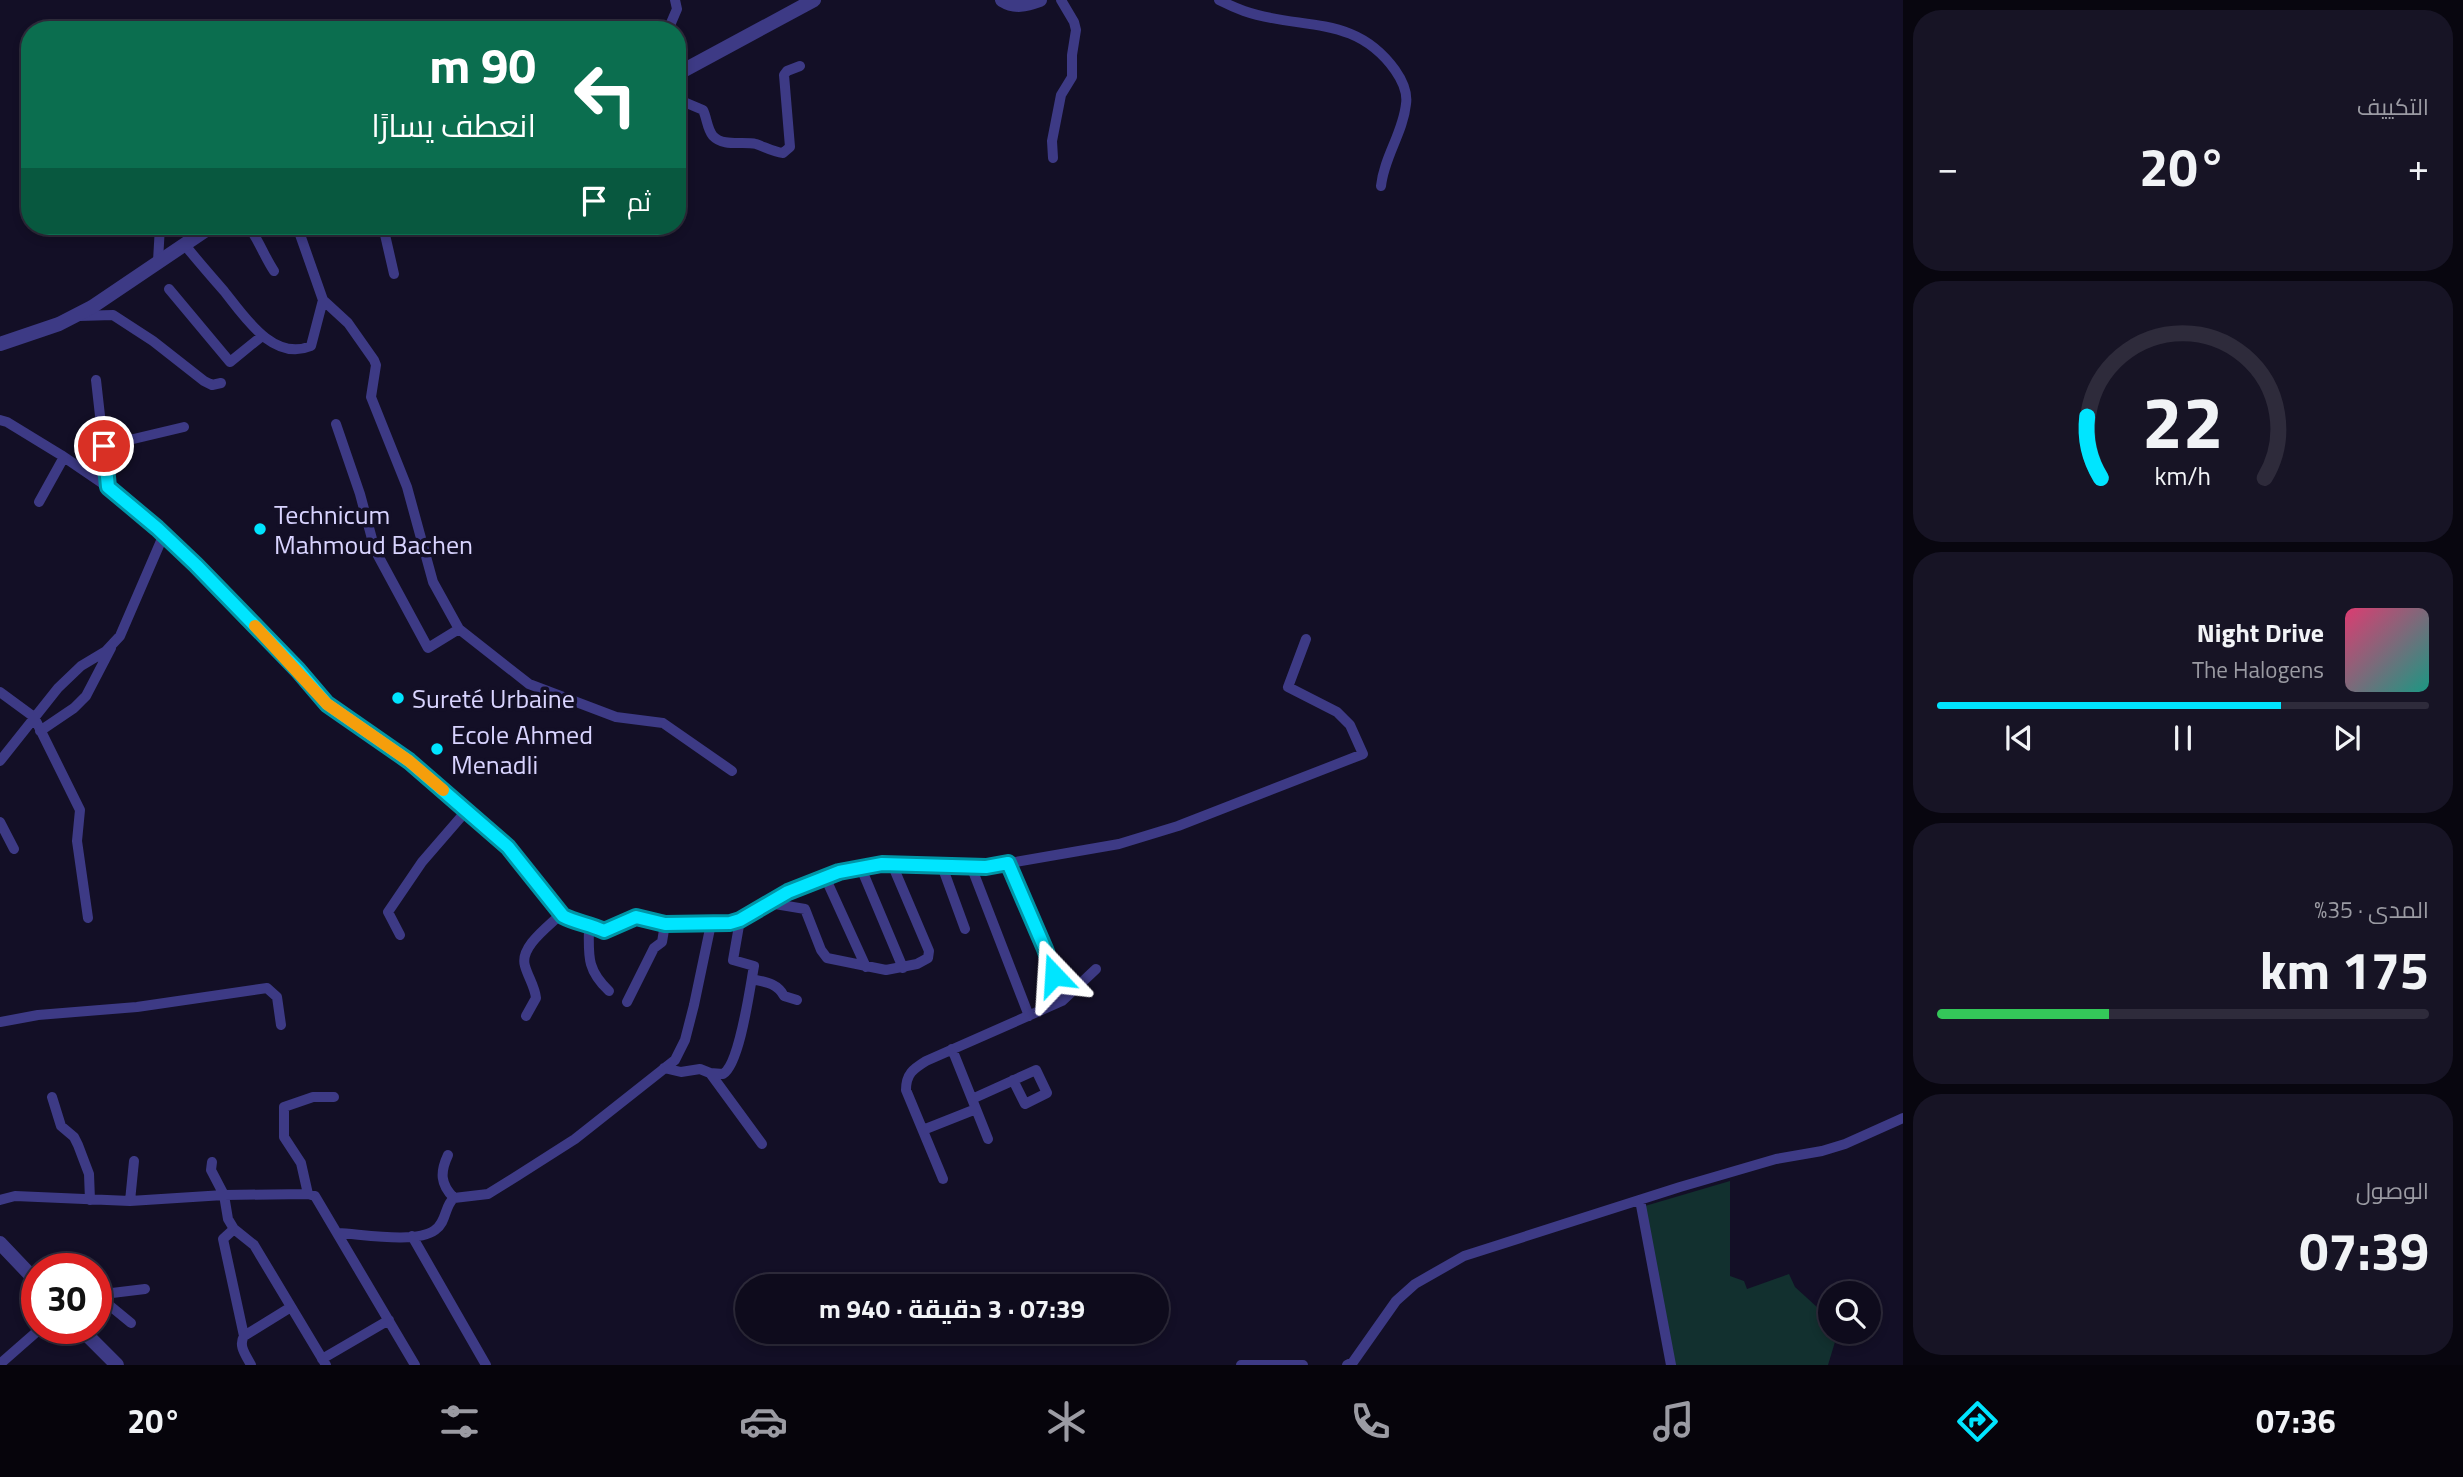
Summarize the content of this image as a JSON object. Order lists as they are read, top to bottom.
{
  "places": ["Technicum Mahmoud Bachen", "Sureté Urbaine", "Ecole Ahmed Menadli"],
  "page": {
    "tile": [
      "التكييف",
      ["المدى · 35%", "175 km"],
      ["الوصول", "07:39"]
    ],
    "turn": ["90 m", "انعطف يسارًا"],
    "heat": ["−", "20°", "+"],
    "then": "ثم",
    "song": ["Night Drive", "The Halogens"],
    "limit": "30",
    "trip": "07:39 · 3 دقيقة · 940 m",
    "tabs": ["07:36", "20°"],
    "gauge": ["22", "km/h"]
  }
}
